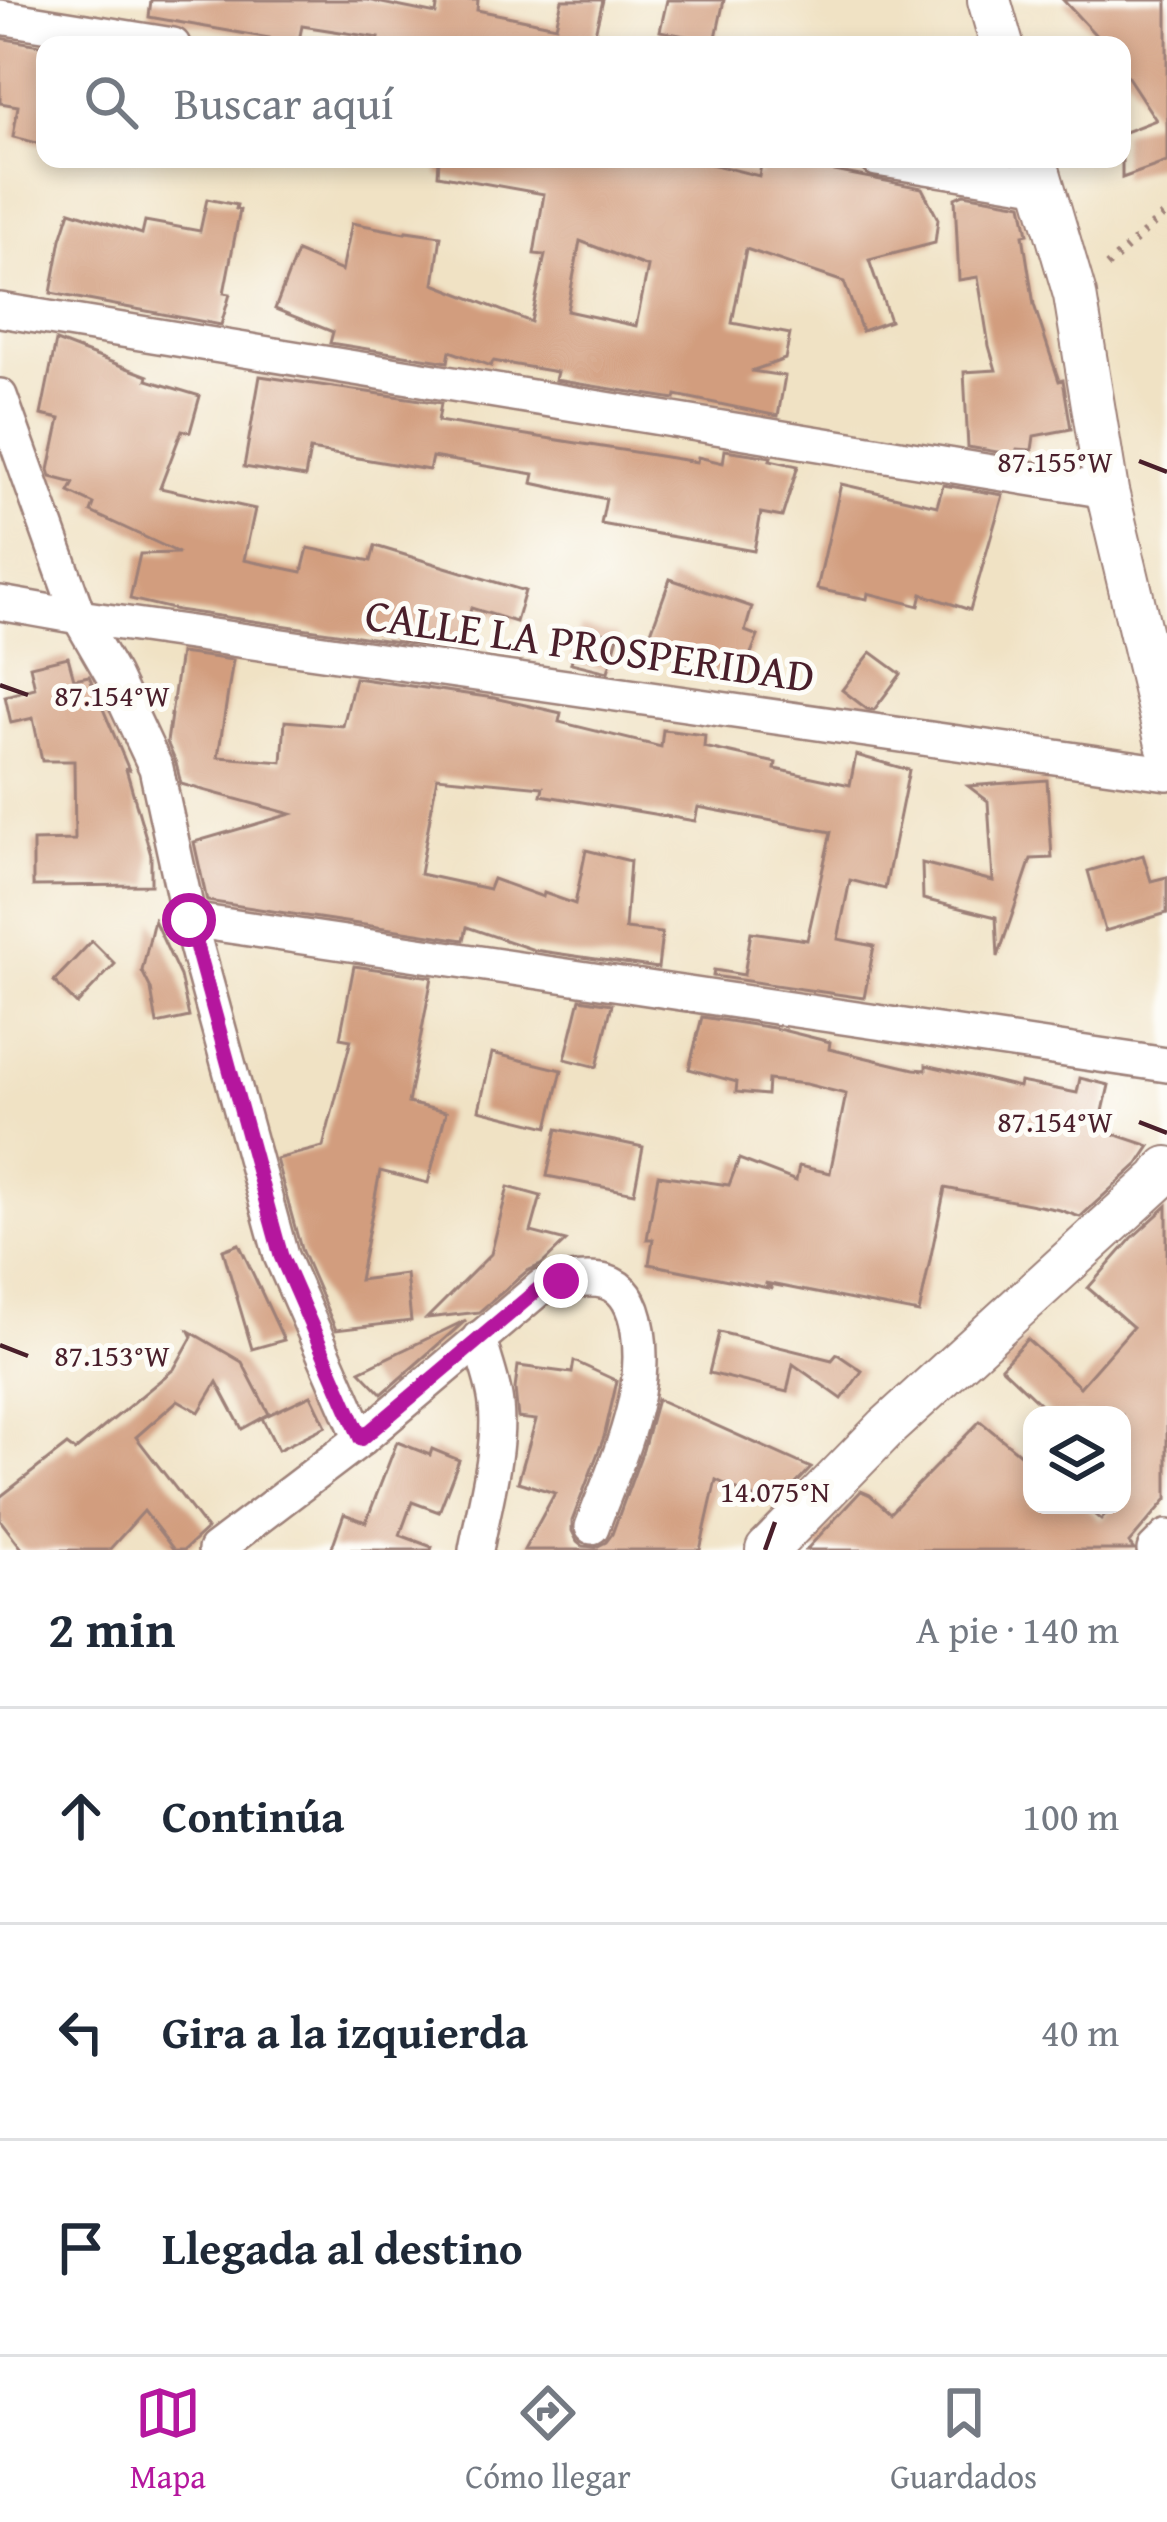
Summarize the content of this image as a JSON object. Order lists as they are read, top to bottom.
{
  "streets": {
    "street": ["CALLE LA PROSPERIDAD"]
  },
  "page": {
    "search": "Buscar aquí",
    "heading": ["2 min", "A pie · 140 m"],
    "list": [
      ["Continúa", "100 m"],
      ["Gira a la izquierda", "40 m"],
      "Llegada al destino"
    ],
    "nav": ["Mapa", "Cómo llegar", "Guardados"]
  },
  "coordinates": [
    "87.155°W",
    "87.154°W",
    "87.153°W",
    "14.075°N"
  ]
}
